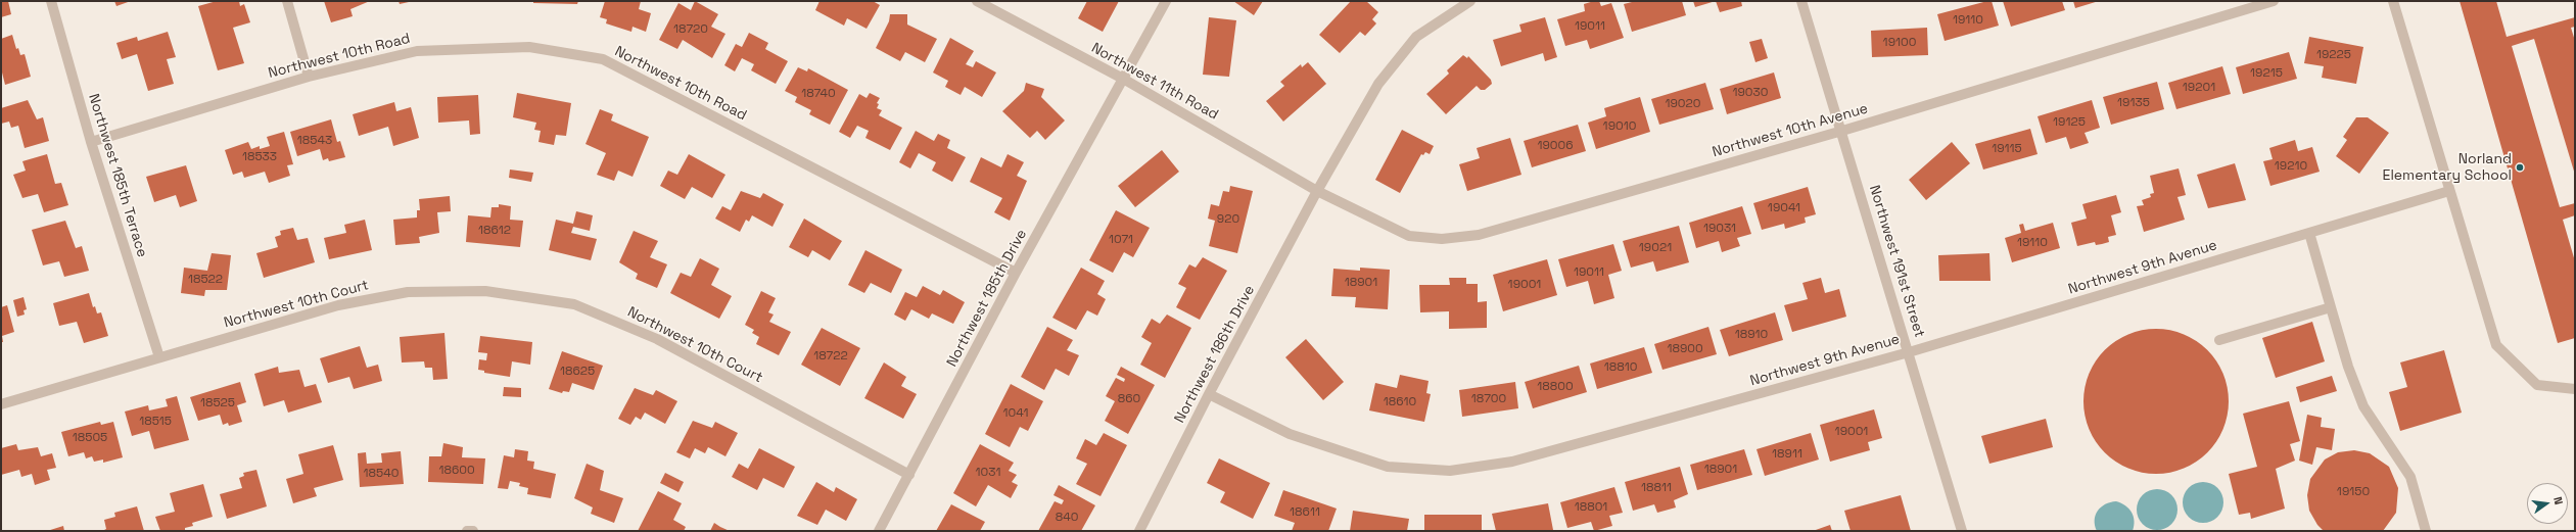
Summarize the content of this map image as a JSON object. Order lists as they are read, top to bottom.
{
  "streets": {
    "street": [
      "Northwest 10th Road",
      "Northwest 11th Road",
      "Northwest 10th Avenue",
      "Northwest 185th Terrace",
      "Northwest 191st Street",
      "Northwest 9th Avenue",
      "Northwest 185th Drive",
      "Northwest 10th Court",
      "Northwest 186th Drive"
    ]
  },
  "crossings": [
    ["Northwest 10th Road", "Northwest 185th Terrace"],
    ["Northwest 10th Road", "Northwest 185th Drive"],
    ["Northwest 11th Road", "Northwest 10th Avenue"],
    ["Northwest 11th Road", "Northwest 185th Drive"],
    ["Northwest 11th Road", "Northwest 186th Drive"],
    ["Northwest 10th Avenue", "Northwest 191st Street"],
    ["Northwest 10th Avenue", "Northwest 186th Drive"],
    ["Northwest 185th Terrace", "Northwest 10th Court"],
    ["Northwest 191st Street", "Northwest 9th Avenue"],
    ["Northwest 9th Avenue", "Northwest 186th Drive"],
    ["Northwest 185th Drive", "Northwest 10th Court"]
  ],
  "places": ["Norland Elementary School"],
  "house_numbers": [
    "19110",
    "19011",
    "18720",
    "19100",
    "19225",
    "19215",
    "19201",
    "19030",
    "18740",
    "19135",
    "19020",
    "19125",
    "19010",
    "18543",
    "19006",
    "19115",
    "18533",
    "19210",
    "19041",
    "920",
    "19031",
    "18612",
    "1071",
    "19110",
    "19021",
    "19011",
    "18522",
    "18901",
    "19001",
    "18910",
    "18900",
    "18722",
    "18810",
    "18625",
    "18800",
    "860",
    "18700",
    "18610",
    "18525",
    "1041",
    "18515",
    "19001",
    "18505",
    "18911",
    "18901",
    "18600",
    "1031",
    "18540",
    "18811",
    "19150",
    "18801",
    "18611",
    "840"
  ],
  "north": "right"
}
